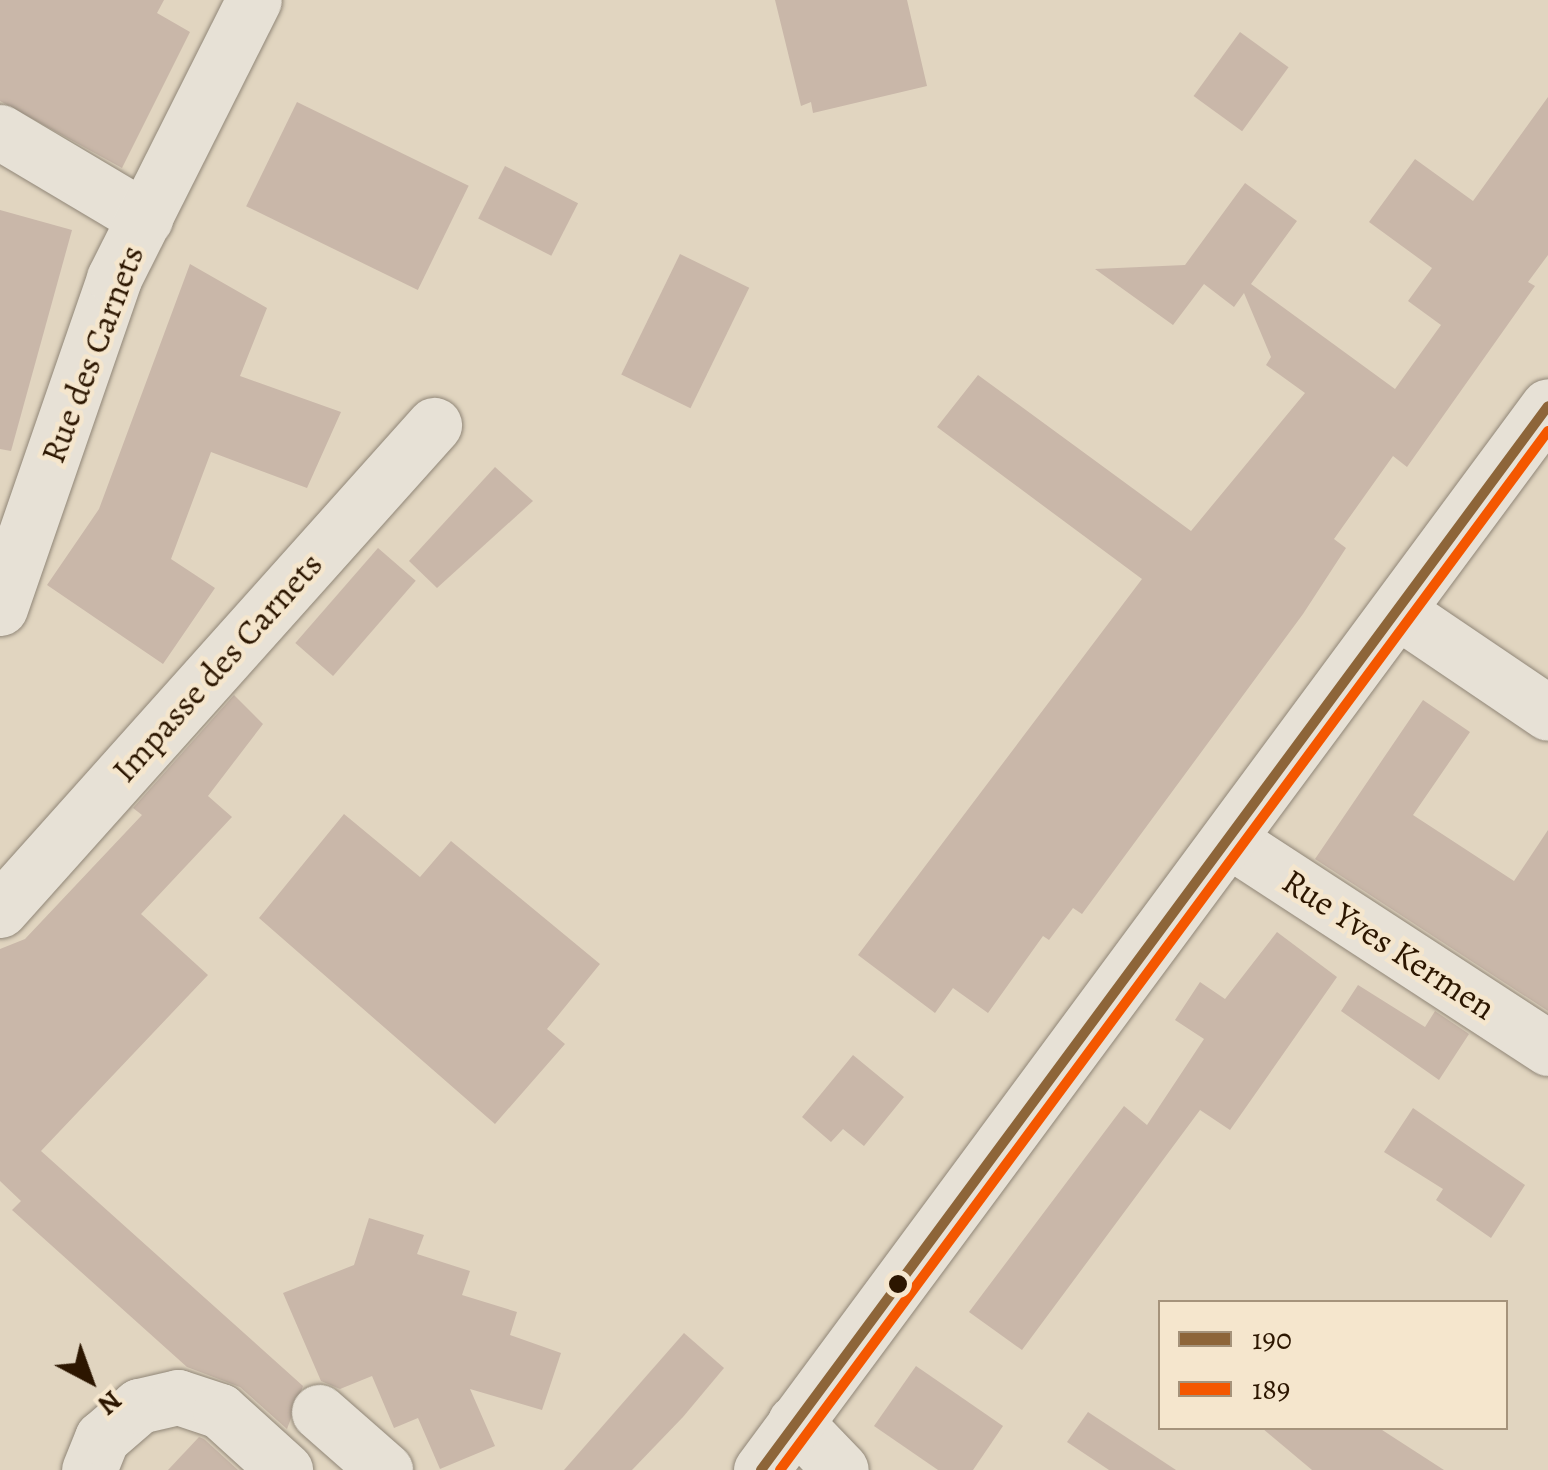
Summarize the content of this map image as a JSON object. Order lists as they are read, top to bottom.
{
  "streets": {
    "street": ["Rue des Carnets", "Impasse des Carnets", "Rue Yves Kermen"]
  },
  "lines": ["transit line 190", "transit line 189"],
  "legend": ["190", "189"],
  "north": "bottom right"
}
